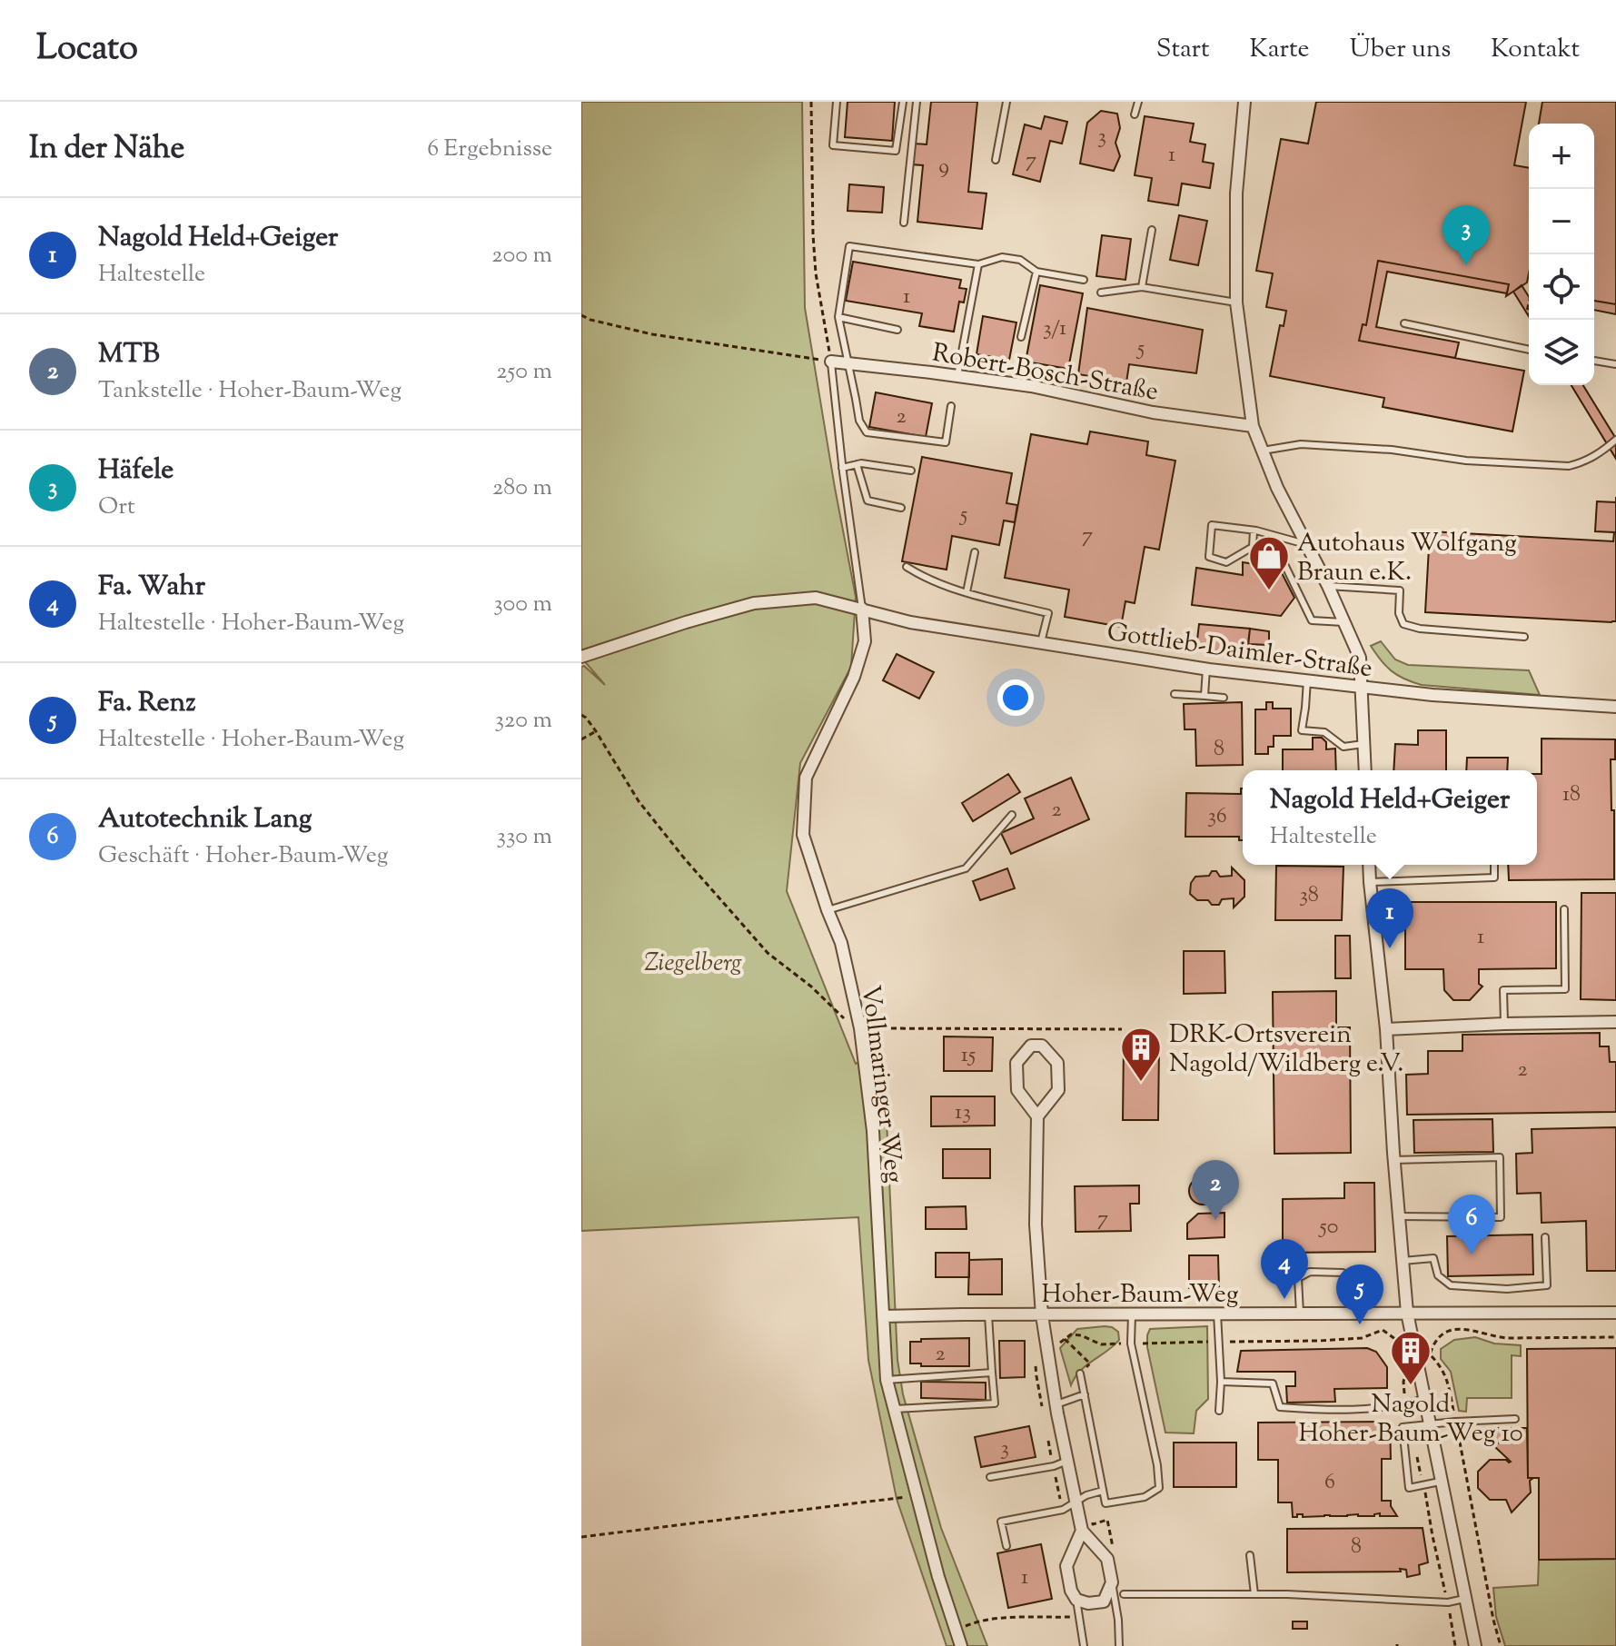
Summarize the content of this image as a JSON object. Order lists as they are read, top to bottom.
{
  "streets": {
    "street": [
      "Robert-Bosch-Straße",
      "Gottlieb-Daimler-Straße",
      "Vollmaringer Weg",
      "Hoher-Baum-Weg"
    ]
  },
  "crossings": [
    ["Gottlieb-Daimler-Straße", "Vollmaringer Weg"],
    ["Vollmaringer Weg", "Hoher-Baum-Weg"]
  ],
  "parks": ["Ziegelberg"],
  "places": {
    "shop": ["Autohaus Wolfgang Braun e.K."],
    "building": ["DRK-Ortsverein Nagold/Wildberg e.V.", "Nagold Hoher-Baum-Weg 10"]
  },
  "house_numbers": [
    "3",
    "1",
    "7",
    "9",
    "1",
    "3/1",
    "5",
    "2",
    "5",
    "7",
    "8",
    "18",
    "2",
    "36",
    "38",
    "1",
    "15",
    "2",
    "13",
    "7",
    "50",
    "2",
    "3",
    "6",
    "8",
    "1"
  ],
  "page": {
    "header": "Locato",
    "nav": [
      "Start",
      "Karte",
      "Über uns",
      "Kontakt"
    ],
    "heading": ["In der Nähe", "6 Ergebnisse"],
    "map_buttons": ["+", "−"],
    "list": [
      {
        "mark": "1",
        "name": "Nagold Held+Geiger",
        "note": "Haltestelle",
        "value": "200 m"
      },
      {
        "mark": "2",
        "name": "MTB",
        "note": "Tankstelle · Hoher-Baum-Weg",
        "value": "250 m"
      },
      {
        "mark": "3",
        "name": "Häfele",
        "note": "Ort",
        "value": "280 m"
      },
      {
        "mark": "4",
        "name": "Fa. Wahr",
        "note": "Haltestelle · Hoher-Baum-Weg",
        "value": "300 m"
      },
      {
        "mark": "5",
        "name": "Fa. Renz",
        "note": "Haltestelle · Hoher-Baum-Weg",
        "value": "320 m"
      },
      {
        "mark": "6",
        "name": "Autotechnik Lang",
        "note": "Geschäft · Hoher-Baum-Weg",
        "value": "330 m"
      }
    ],
    "pins": [
      "3",
      "1",
      "2",
      "6",
      "4",
      "5"
    ],
    "popup": ["Nagold Held+Geiger", "Haltestelle"]
  }
}
